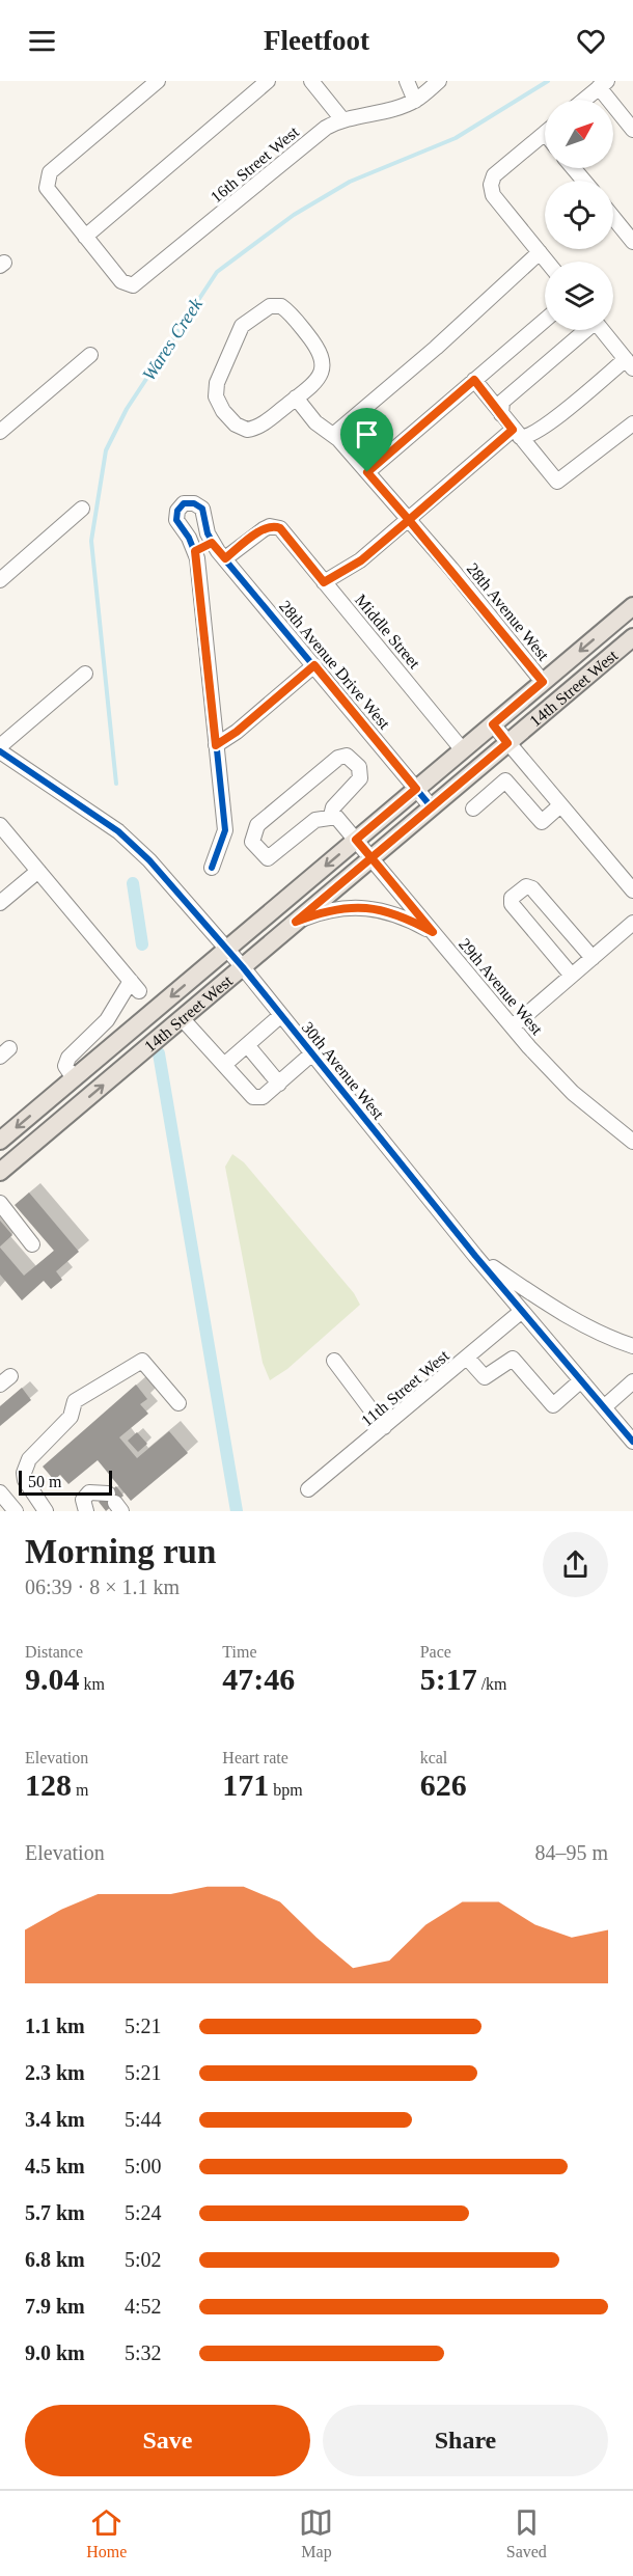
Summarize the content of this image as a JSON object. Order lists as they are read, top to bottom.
{
  "streets": {
    "main road": ["14th Street West"],
    "street": [
      "16th Street West",
      "28th Avenue West",
      "Middle Street",
      "28th Avenue Drive West",
      "29th Avenue West",
      "30th Avenue West",
      "11th Street West"
    ]
  },
  "crossings": [
    ["28th Avenue West", "14th Street West"],
    ["Middle Street", "28th Avenue Drive West"],
    ["Middle Street", "14th Street West"],
    ["28th Avenue Drive West", "14th Street West"],
    ["14th Street West", "29th Avenue West"],
    ["14th Street West", "30th Avenue West"],
    ["30th Avenue West", "11th Street West"]
  ],
  "water": ["Wares Creek"],
  "scale_bar": "50 m",
  "north": "top right",
  "page": {
    "header": "Fleetfoot",
    "scale": "50 m",
    "heading": ["Morning run", "06:39 · 8 × 1.1 km"],
    "stats": [
      ["Distance", "9.04 km"],
      ["Time", "47:46"],
      ["Pace", "5:17 /km"],
      ["Elevation", "128 m"],
      ["Heart rate", "171 bpm"],
      ["kcal", "626"]
    ],
    "chart": ["Elevation", "84–95 m"],
    "list": [
      {
        "name": "1.1 km",
        "note": "5:21"
      },
      {
        "name": "2.3 km",
        "note": "5:21"
      },
      {
        "name": "3.4 km",
        "note": "5:44"
      },
      {
        "name": "4.5 km",
        "note": "5:00"
      },
      {
        "name": "5.7 km",
        "note": "5:24"
      },
      {
        "name": "6.8 km",
        "note": "5:02"
      },
      {
        "name": "7.9 km",
        "note": "4:52"
      },
      {
        "name": "9.0 km",
        "note": "5:32"
      }
    ],
    "buttons": ["Save", "Share"],
    "tabs": ["Home", "Map", "Saved"]
  }
}
